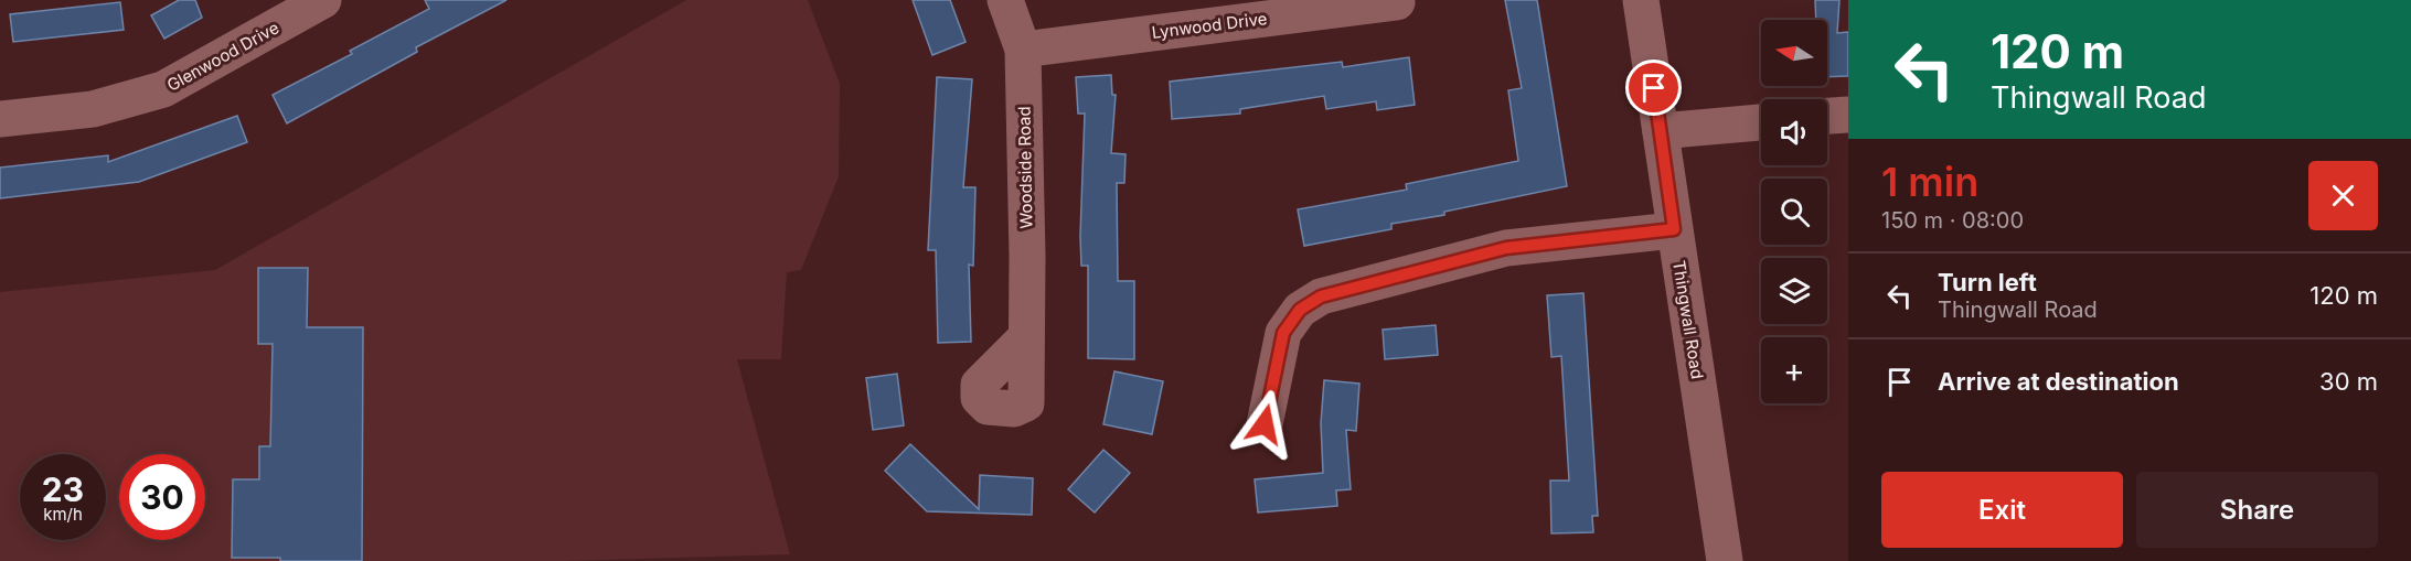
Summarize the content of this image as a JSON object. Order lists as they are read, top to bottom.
{
  "streets": {
    "street": [
      "Lynwood Drive",
      "Glenwood Drive",
      "Woodside Road",
      "Thingwall Road"
    ]
  },
  "crossings": [
    ["Lynwood Drive", "Woodside Road"]
  ],
  "north": "left",
  "page": {
    "turn": ["120 m", "Thingwall Road"],
    "map_buttons": "+",
    "heading": ["1 min", "150 m · 08:00"],
    "list": [
      {
        "name": "Turn left",
        "note": "Thingwall Road",
        "value": "120 m"
      },
      {
        "name": "Arrive at destination",
        "value": "30 m"
      }
    ],
    "speed": "23 km/h",
    "limit": "30",
    "buttons": ["Exit", "Share"]
  }
}
